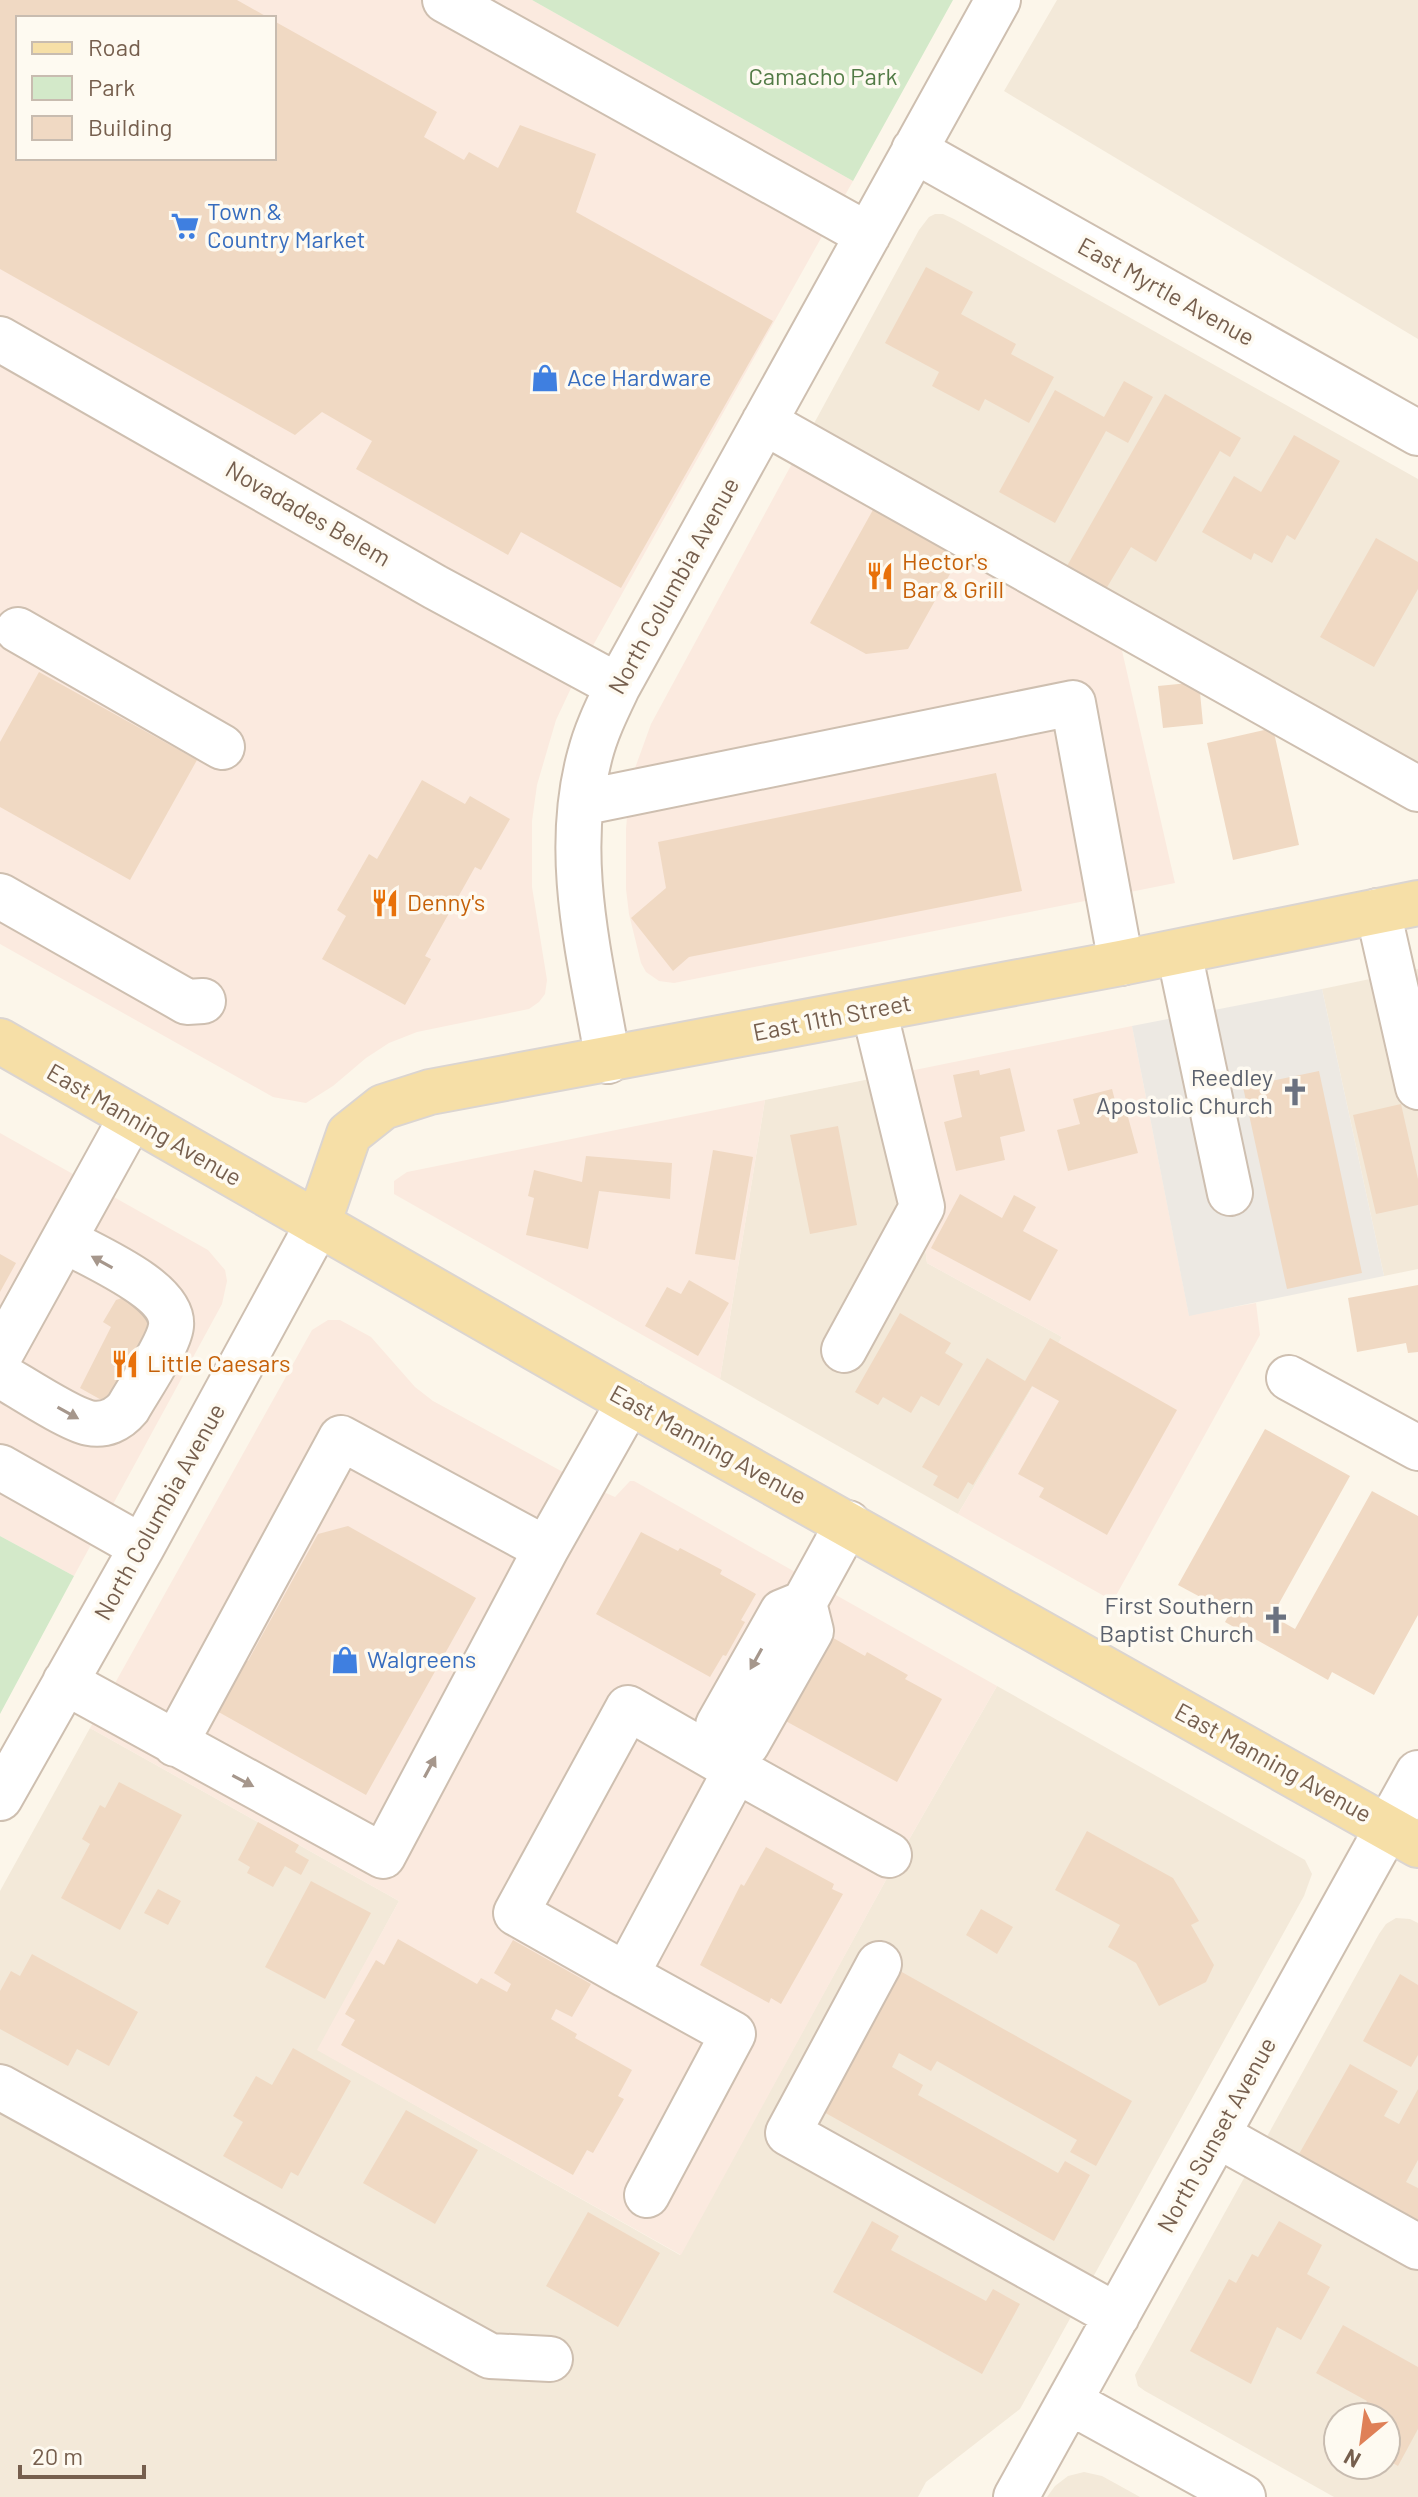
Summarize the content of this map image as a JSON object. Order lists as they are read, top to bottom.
{
  "streets": {
    "main road": ["East 11th Street", "East Manning Avenue"],
    "street": [
      "East Myrtle Avenue",
      "Novadades Belem",
      "North Columbia Avenue",
      "North Sunset Avenue"
    ]
  },
  "crossings": [
    ["East Myrtle Avenue", "North Columbia Avenue"],
    ["Novadades Belem", "North Columbia Avenue"],
    ["North Columbia Avenue", "East 11th Street"],
    ["North Columbia Avenue", "East Manning Avenue"],
    ["East 11th Street", "East Manning Avenue"],
    ["East Manning Avenue", "North Sunset Avenue"]
  ],
  "parks": ["Camacho Park"],
  "places": {
    "supermarket": ["Town & Country Market"],
    "shop": ["Ace Hardware", "Walgreens"],
    "restaurant": ["Hector's Bar & Grill", "Denny's", "Little Caesars"],
    "church": ["Reedley Apostolic Church", "First Southern Baptist Church"]
  },
  "legend": ["Road", "Park", "Building"],
  "scale_bar": "20 m",
  "north": "bottom left"
}
